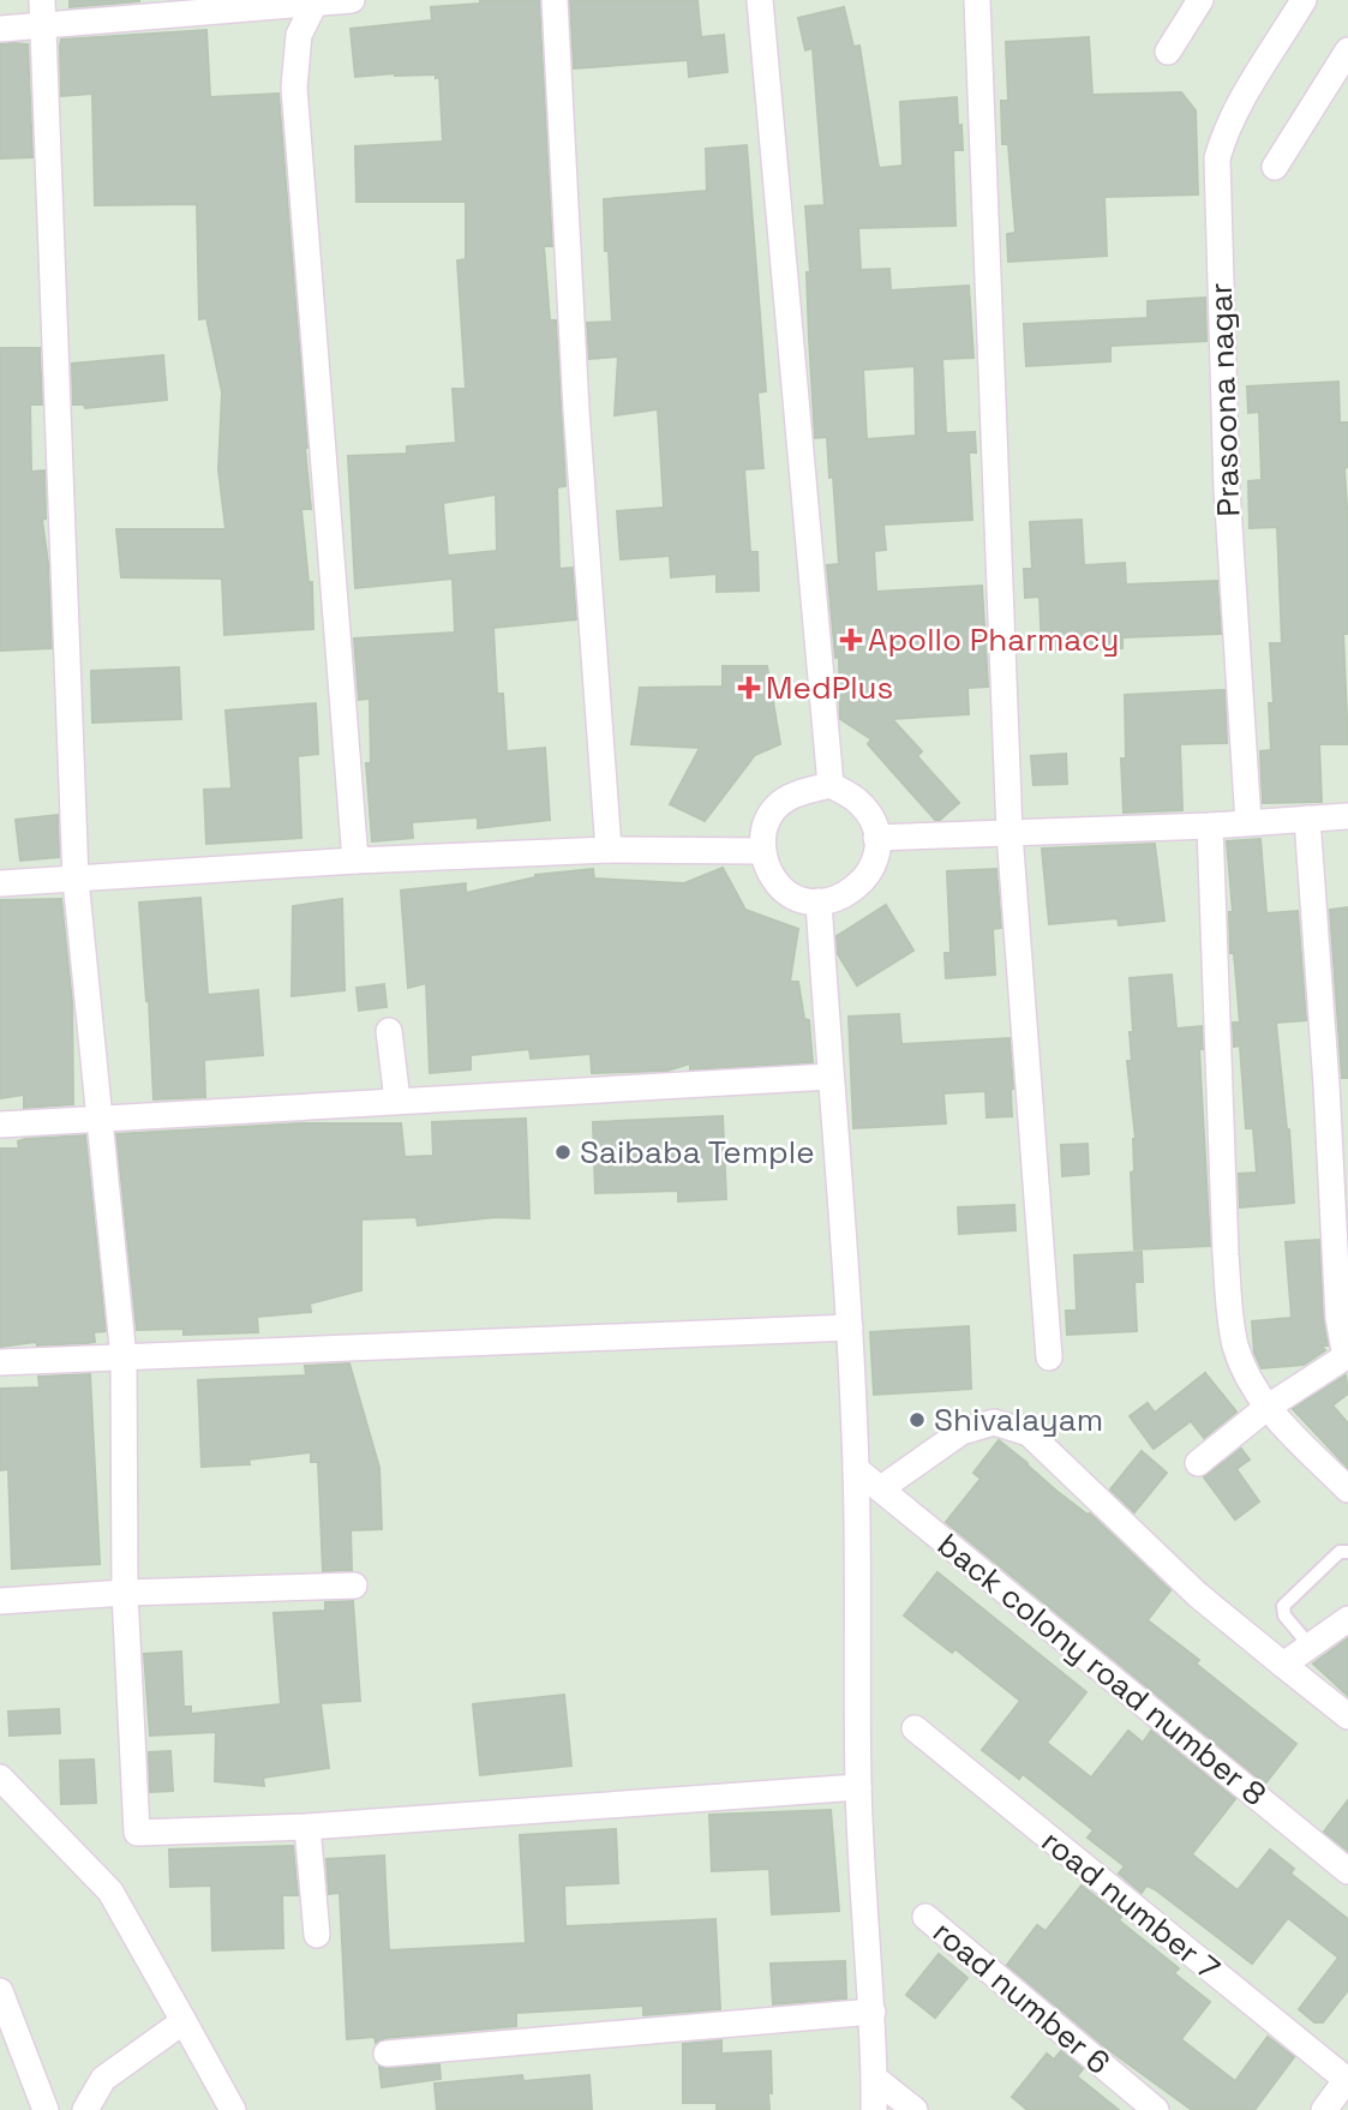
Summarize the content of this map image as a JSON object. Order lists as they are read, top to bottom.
{
  "streets": {
    "street": [
      "Prasoona nagar",
      "back colony road number 8",
      "road number 7",
      "road number 6"
    ]
  },
  "places": {
    "health": ["Apollo Pharmacy", "MedPlus"],
    "other": ["Saibaba Temple", "Shivalayam"]
  }
}
